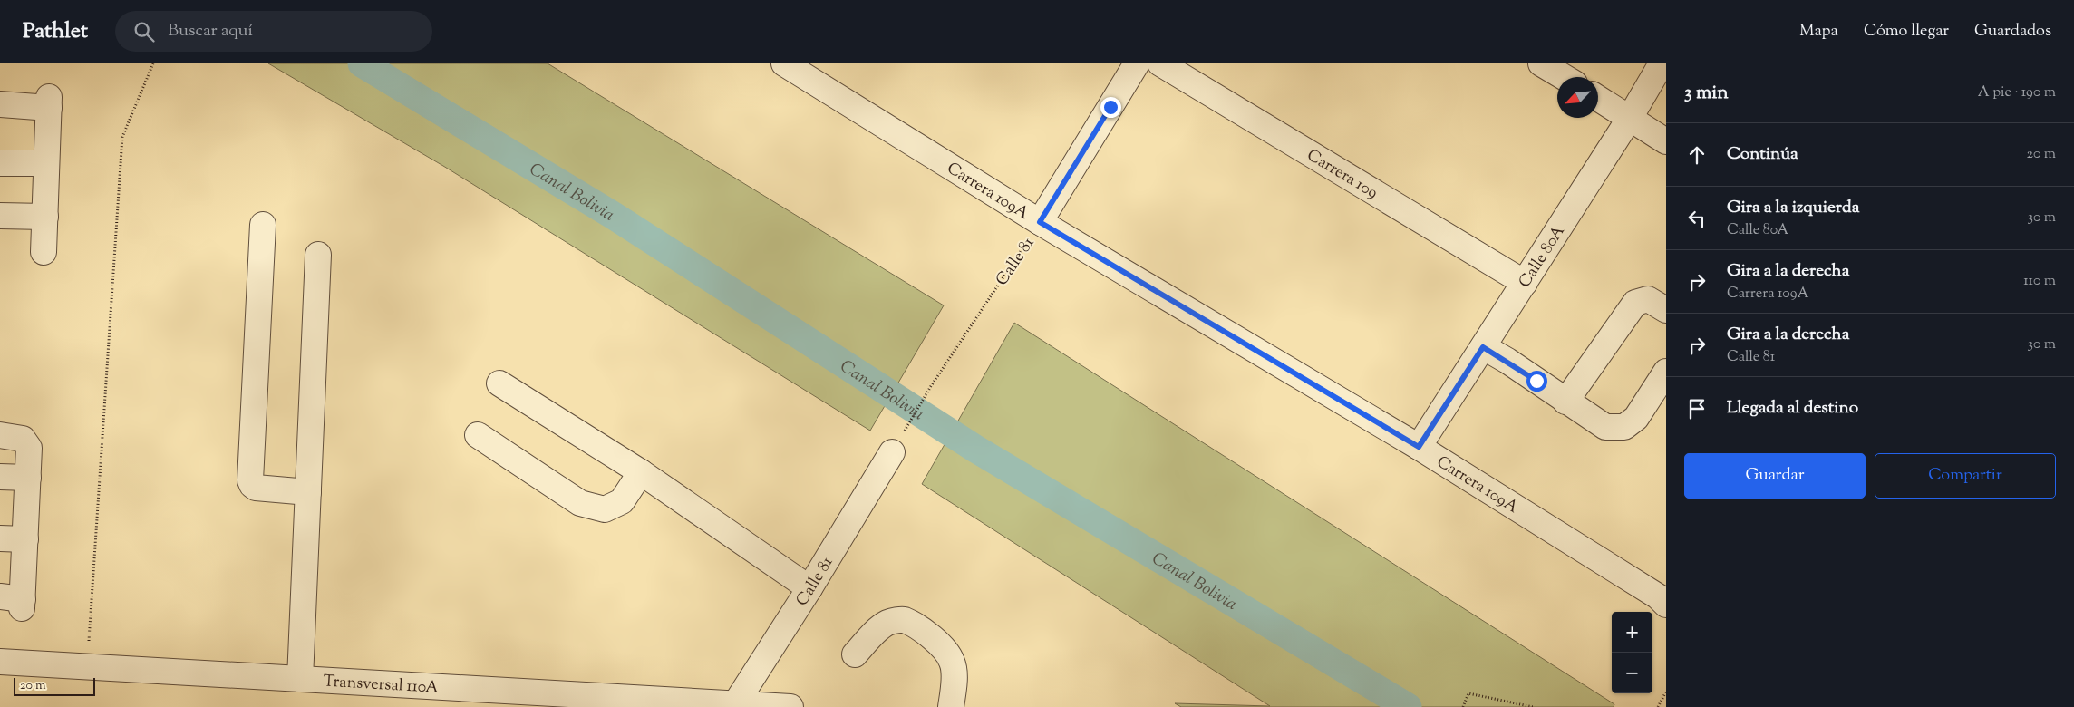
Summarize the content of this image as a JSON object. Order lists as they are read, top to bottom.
{
  "streets": {
    "street": [
      "Carrera 109",
      "Carrera 109A",
      "Calle 80A",
      "Calle 81",
      "Transversal 110A"
    ]
  },
  "crossings": [
    ["Carrera 109", "Calle 80A"],
    ["Carrera 109A", "Calle 80A"],
    ["Carrera 109A", "Calle 81"],
    ["Calle 81", "Transversal 110A"]
  ],
  "water": ["Canal Bolivia"],
  "scale_bar": "20 m",
  "north": "bottom left",
  "page": {
    "header": "Pathlet",
    "search": "Buscar aquí",
    "nav": ["Mapa", "Cómo llegar", "Guardados"],
    "heading": ["3 min", "A pie · 190 m"],
    "list": [
      ["Continúa", "20 m"],
      ["Gira a la izquierda", "Calle 80A", "30 m"],
      ["Gira a la derecha", "Carrera 109A", "110 m"],
      ["Gira a la derecha", "Calle 81", "30 m"],
      "Llegada al destino"
    ],
    "buttons": ["Guardar", "Compartir"],
    "map_buttons": ["+", "−"],
    "scale": "20 m"
  }
}
